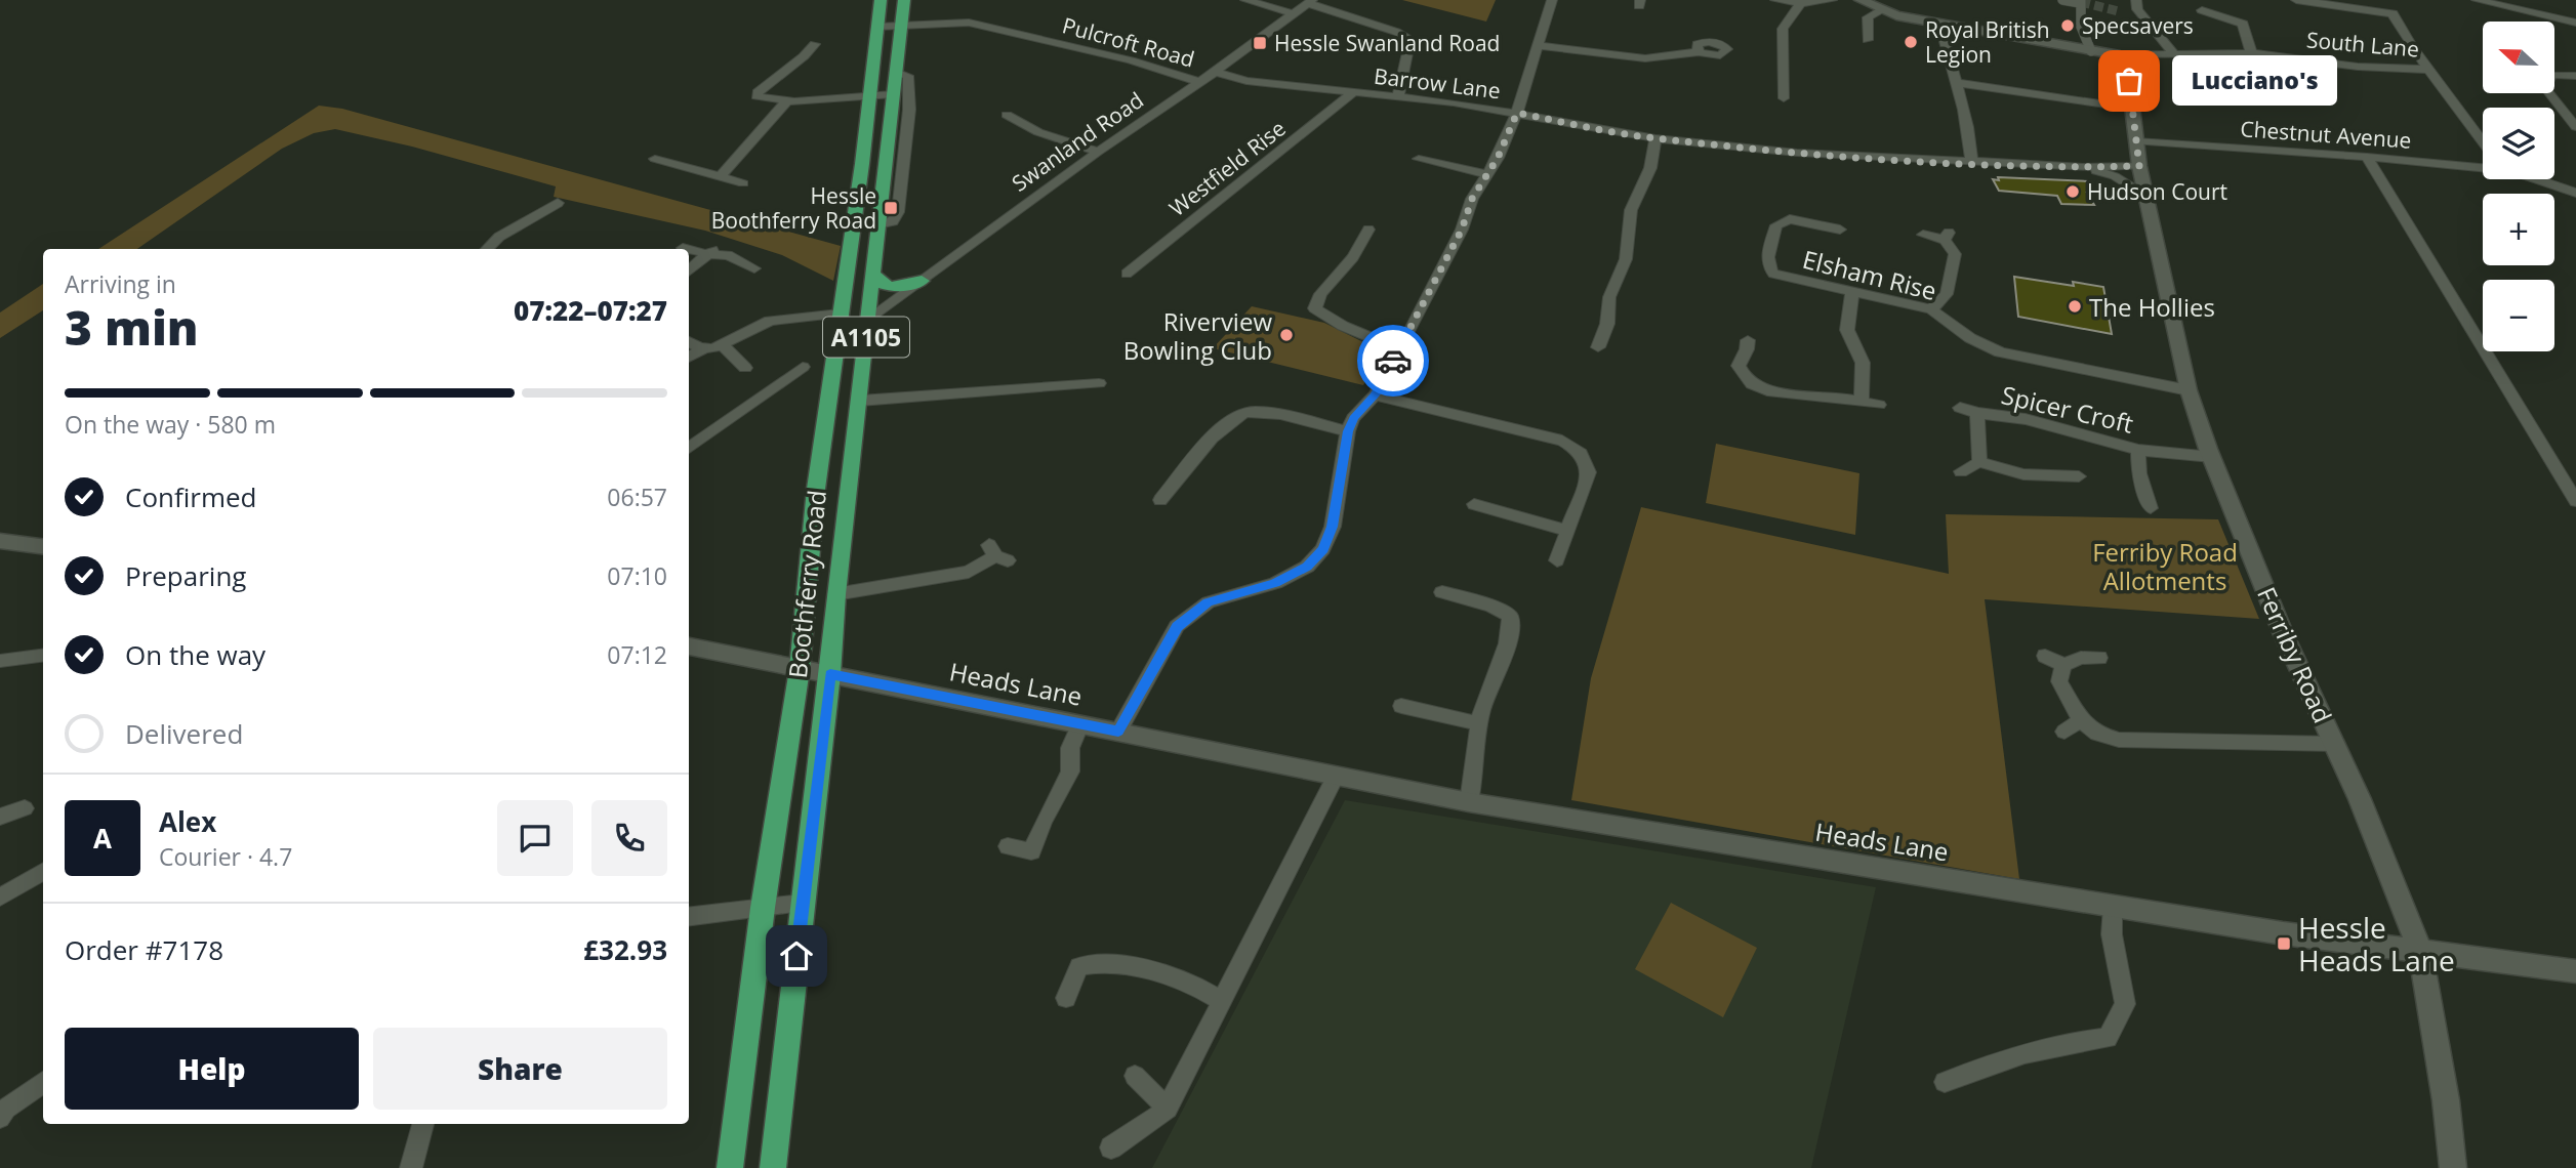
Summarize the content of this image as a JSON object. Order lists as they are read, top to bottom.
{
  "streets": {
    "main road": ["A1105", "Boothferry Road"],
    "street": [
      "Pulcroft Road",
      "South Lane",
      "Barrow Lane",
      "Chestnut Avenue",
      "Swanland Road",
      "Westfield Rise",
      "Elsham Rise",
      "Spicer Croft",
      "Ferriby Road",
      "Heads Lane"
    ]
  },
  "crossings": [
    ["Pulcroft Road", "Swanland Road"],
    ["Pulcroft Road", "Boothferry Road"],
    ["South Lane", "Ferriby Road"],
    ["Barrow Lane", "Swanland Road"],
    ["Barrow Lane", "Westfield Rise"],
    ["Barrow Lane", "Ferriby Road"],
    ["Chestnut Avenue", "Ferriby Road"],
    ["Swanland Road", "Boothferry Road"],
    ["Elsham Rise", "Ferriby Road"],
    ["Spicer Croft", "Ferriby Road"],
    ["Boothferry Road", "Heads Lane"],
    ["Ferriby Road", "Heads Lane"]
  ],
  "parks": ["Ferriby Road Allotments"],
  "places": {
    "other": [
      "Specsavers",
      "Royal British Legion",
      "Lucciano's",
      "Hudson Court",
      "The Hollies",
      "Riverview Bowling Club"
    ],
    "transit": ["Hessle Swanland Road", "Hessle Boothferry Road", "Hessle Heads Lane"]
  },
  "north": "left",
  "page": {
    "map_buttons": ["+", "−"],
    "bubble": "Lucciano's",
    "heading": ["3 min", "Arriving in", "07:22–07:27"],
    "panel": [
      "Alex",
      "Courier · 4.7",
      "Order #7178",
      "£32.93"
    ],
    "bar": "On the way · 580 m",
    "list": [
      ["Confirmed", "06:57"],
      ["Preparing", "07:10"],
      ["On the way", "07:12"],
      "Delivered"
    ],
    "round": "A",
    "buttons": ["Help", "Share"]
  }
}
